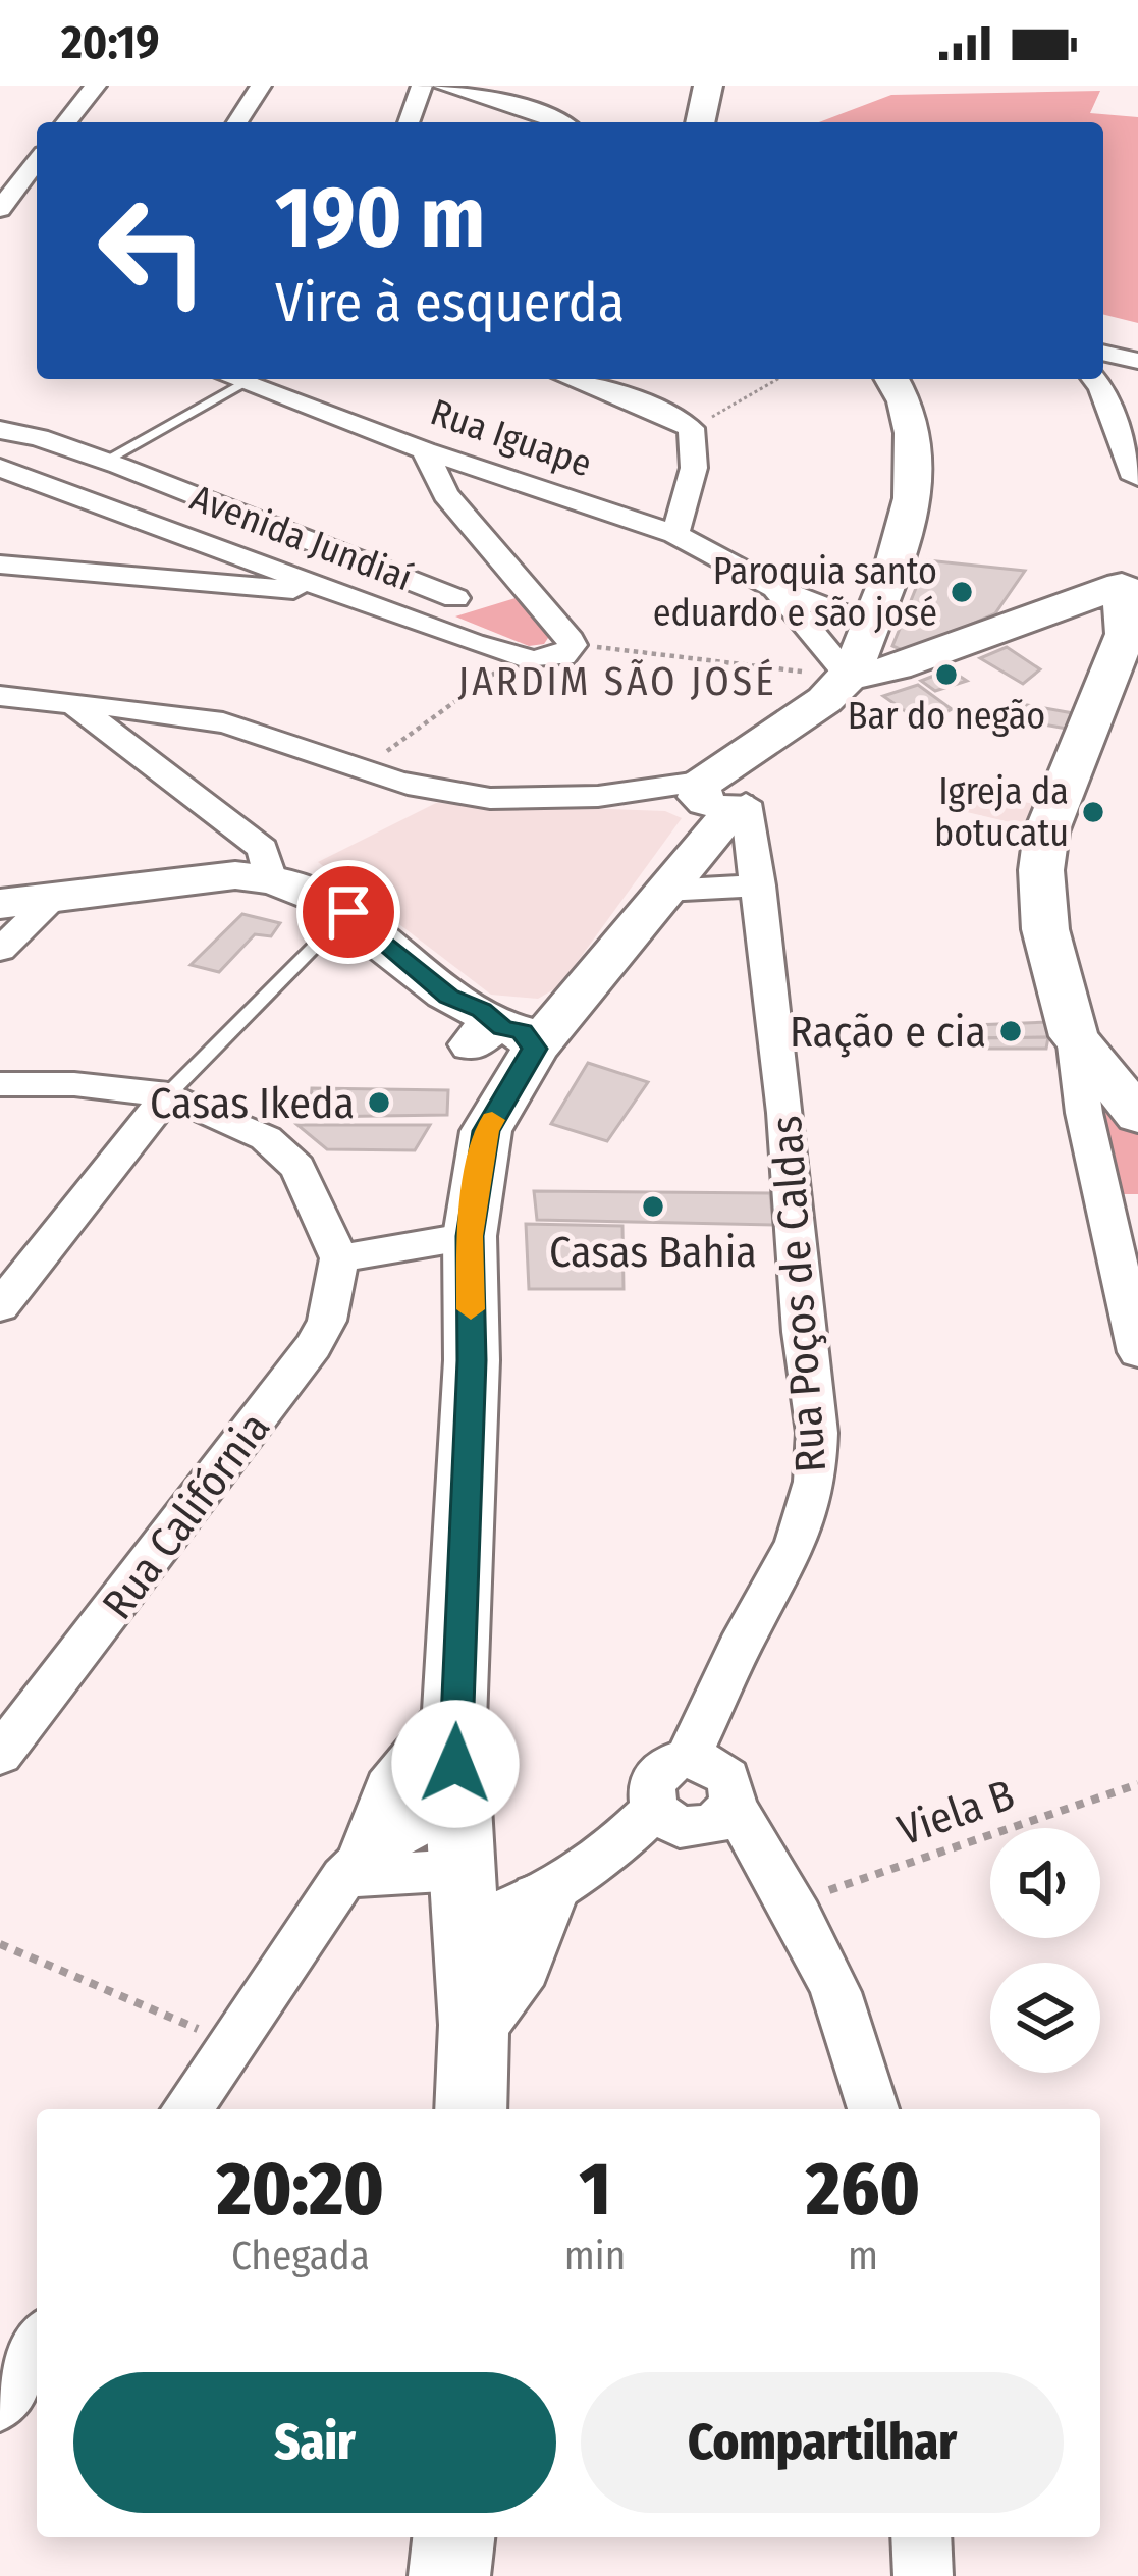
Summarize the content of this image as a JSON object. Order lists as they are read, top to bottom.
{
  "streets": {
    "street": [
      "Rua Iguape",
      "Avenida Jundiaí",
      "Rua Poços de Caldas",
      "Rua Califórnia"
    ],
    "path": ["Viela B"]
  },
  "districts": ["JARDIM SÃO JOSÉ"],
  "places": [
    "Paroquia santo eduardo e são josé",
    "Bar do negão",
    "Igreja da botucatu",
    "Ração e cia",
    "Casas Ikeda",
    "Casas Bahia"
  ],
  "page": {
    "status": "20:19",
    "turn": ["190 m", "Vire à esquerda"],
    "eta": [
      "20:20",
      "Chegada",
      "1",
      "min",
      "260",
      "m"
    ],
    "buttons": ["Sair", "Compartilhar"]
  }
}
